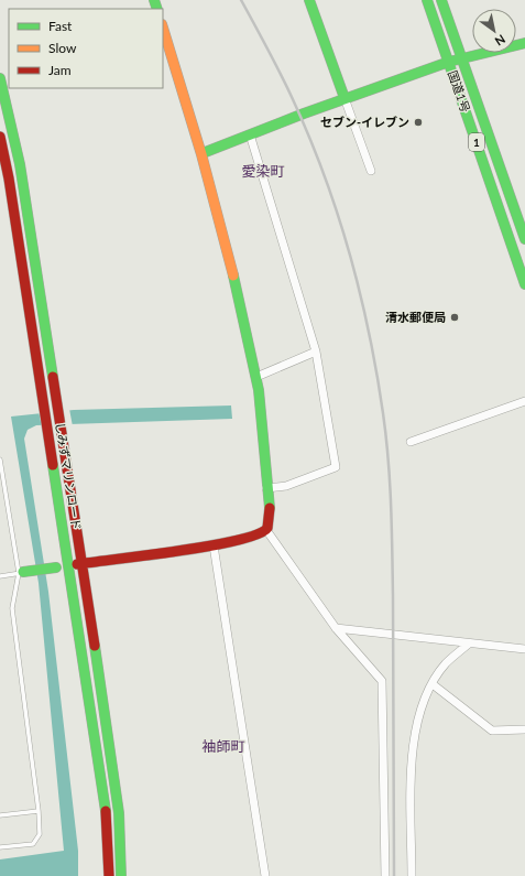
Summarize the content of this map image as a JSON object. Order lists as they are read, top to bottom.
{
  "streets": {
    "main road": ["国道1号", "1", "しみずマリンロード"]
  },
  "districts": ["愛染町", "袖師町"],
  "places": ["セブン-イレブン", "清水郵便局"],
  "legend": ["Fast", "Slow", "Jam"],
  "north": "bottom right"
}
